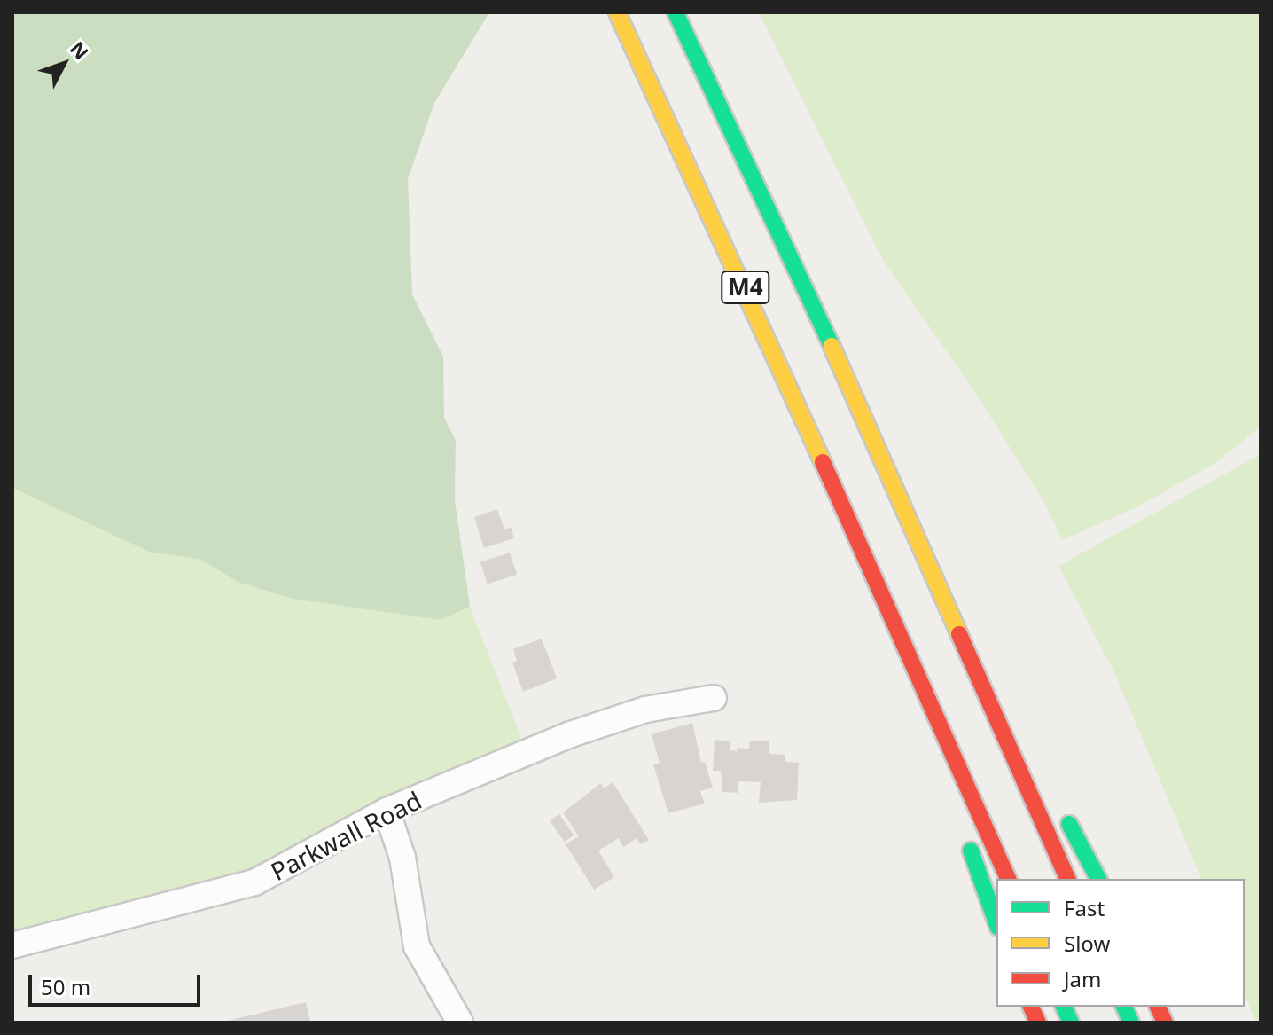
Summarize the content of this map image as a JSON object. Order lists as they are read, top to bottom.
{
  "streets": {
    "highway": ["M4"],
    "street": ["Parkwall Road"]
  },
  "legend": ["Fast", "Slow", "Jam"],
  "scale_bar": "50 m",
  "north": "top right"
}
